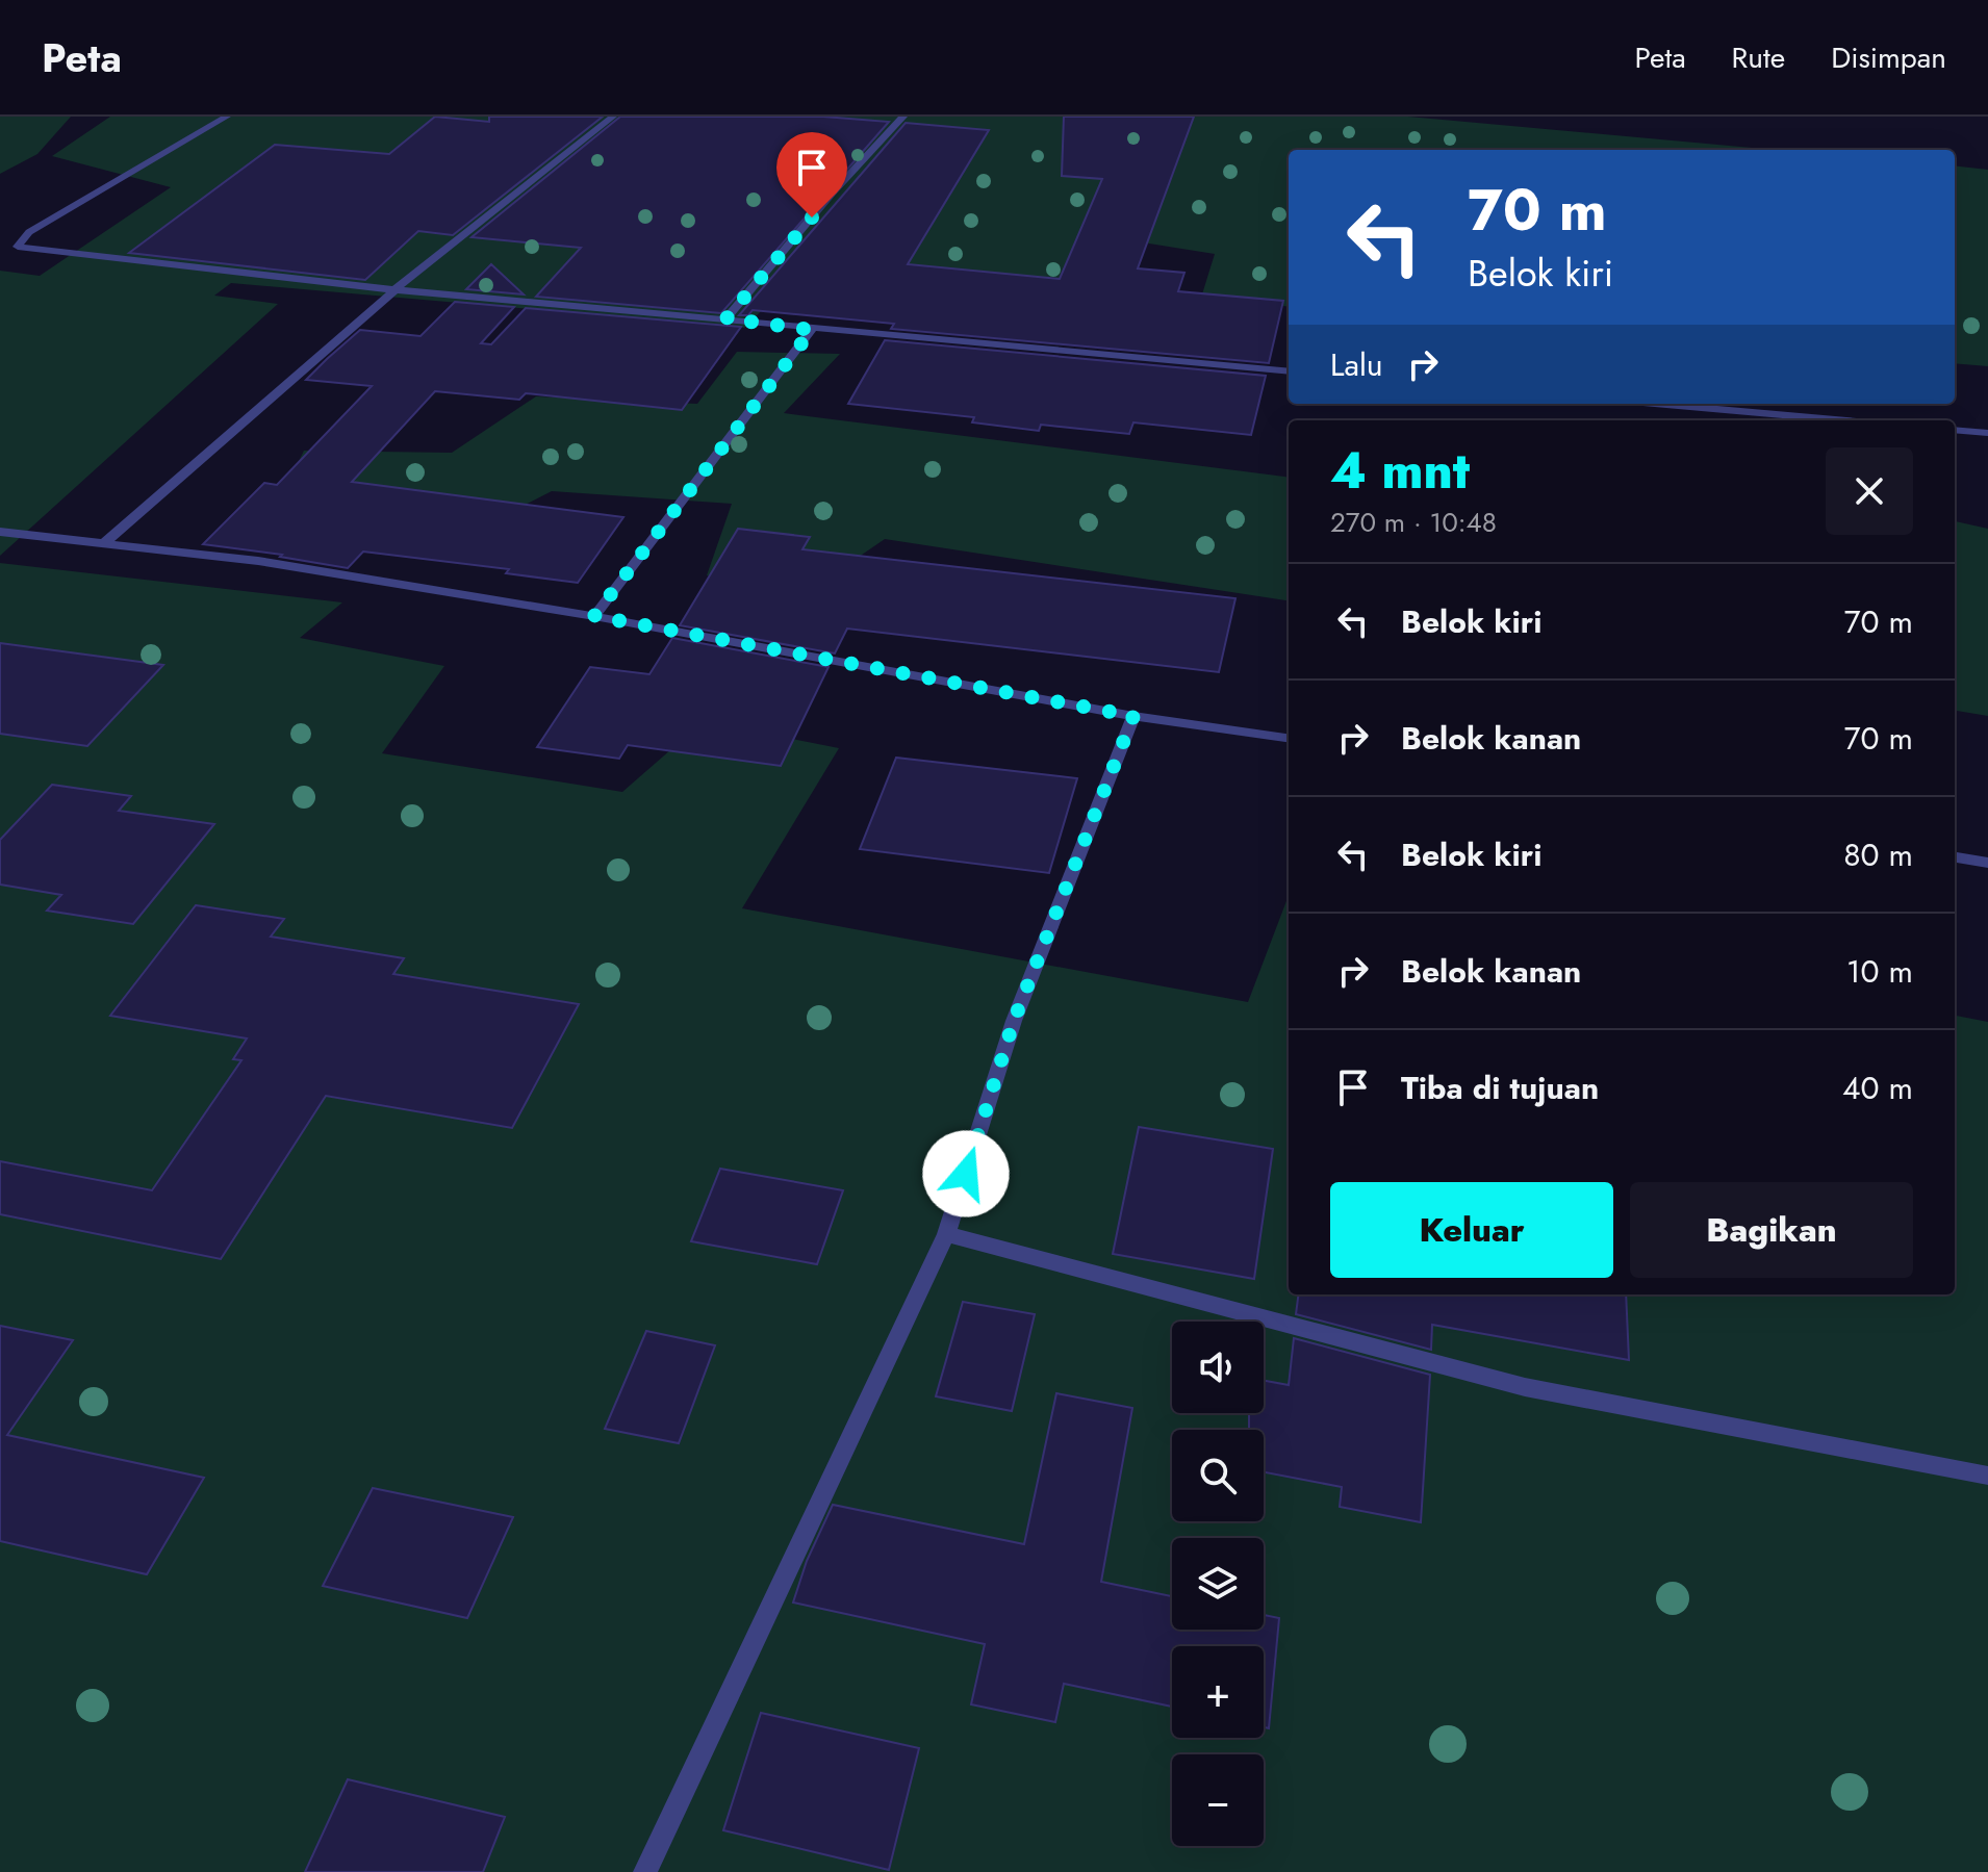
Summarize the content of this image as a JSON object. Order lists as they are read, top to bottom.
{
  "page": {
    "header": "Peta",
    "nav": ["Peta", "Rute", "Disimpan"],
    "turn": ["70 m", "Belok kiri"],
    "then": "Lalu",
    "heading": ["4 mnt", "270 m · 10:48"],
    "list": [
      {
        "name": "Belok kiri",
        "value": "70 m"
      },
      {
        "name": "Belok kanan",
        "value": "70 m"
      },
      {
        "name": "Belok kiri",
        "value": "80 m"
      },
      {
        "name": "Belok kanan",
        "value": "10 m"
      },
      {
        "name": "Tiba di tujuan",
        "value": "40 m"
      }
    ],
    "buttons": ["Keluar", "Bagikan"],
    "map_buttons": ["+", "−"]
  }
}
